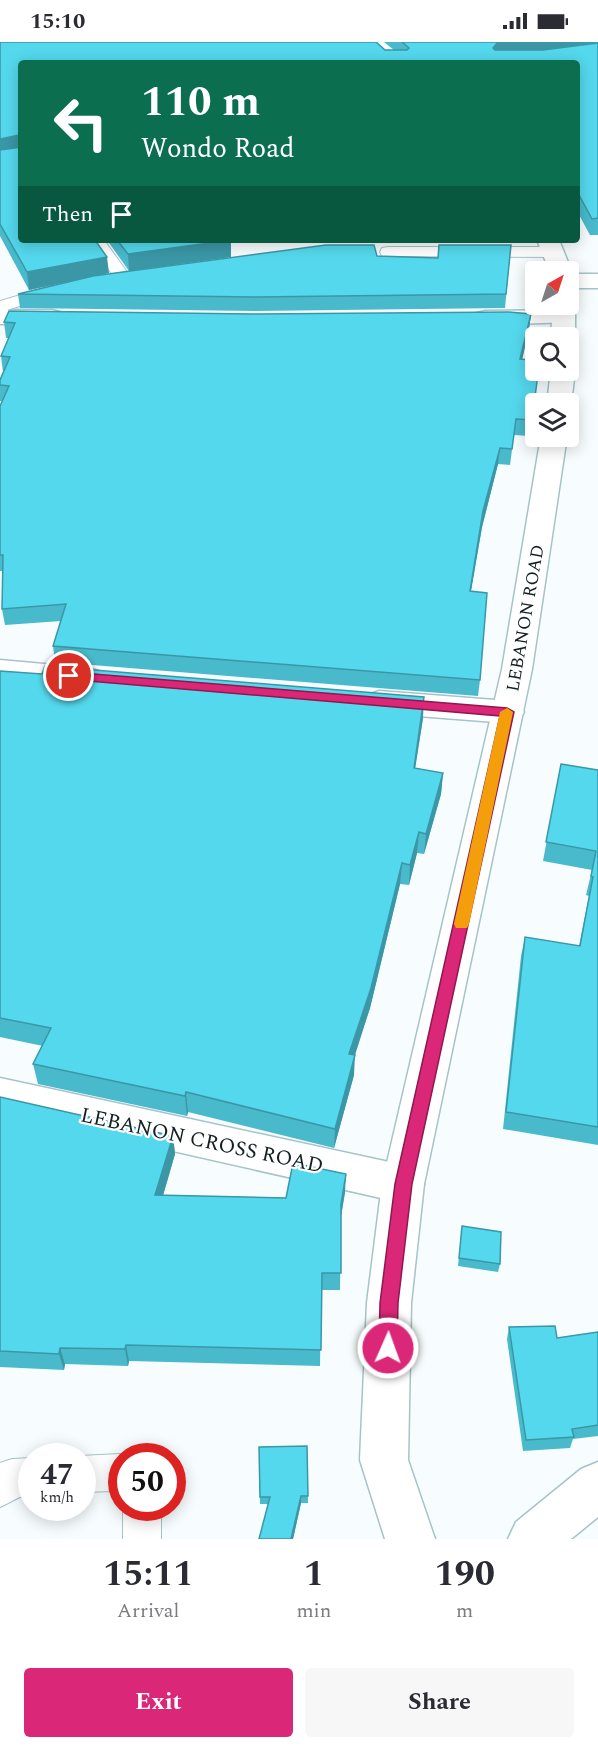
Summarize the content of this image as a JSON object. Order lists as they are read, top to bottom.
{
  "streets": {
    "main road": ["LEBANON ROAD", "LEBANON CROSS ROAD"]
  },
  "crossings": [
    ["LEBANON ROAD", "LEBANON CROSS ROAD"]
  ],
  "north": "top right",
  "page": {
    "status": "15:10",
    "turn": ["110 m", "Wondo Road"],
    "then": "Then",
    "speed": "47 km/h",
    "limit": "50",
    "eta": [
      "15:11",
      "Arrival",
      "1",
      "min",
      "190",
      "m"
    ],
    "buttons": ["Exit", "Share"]
  }
}
